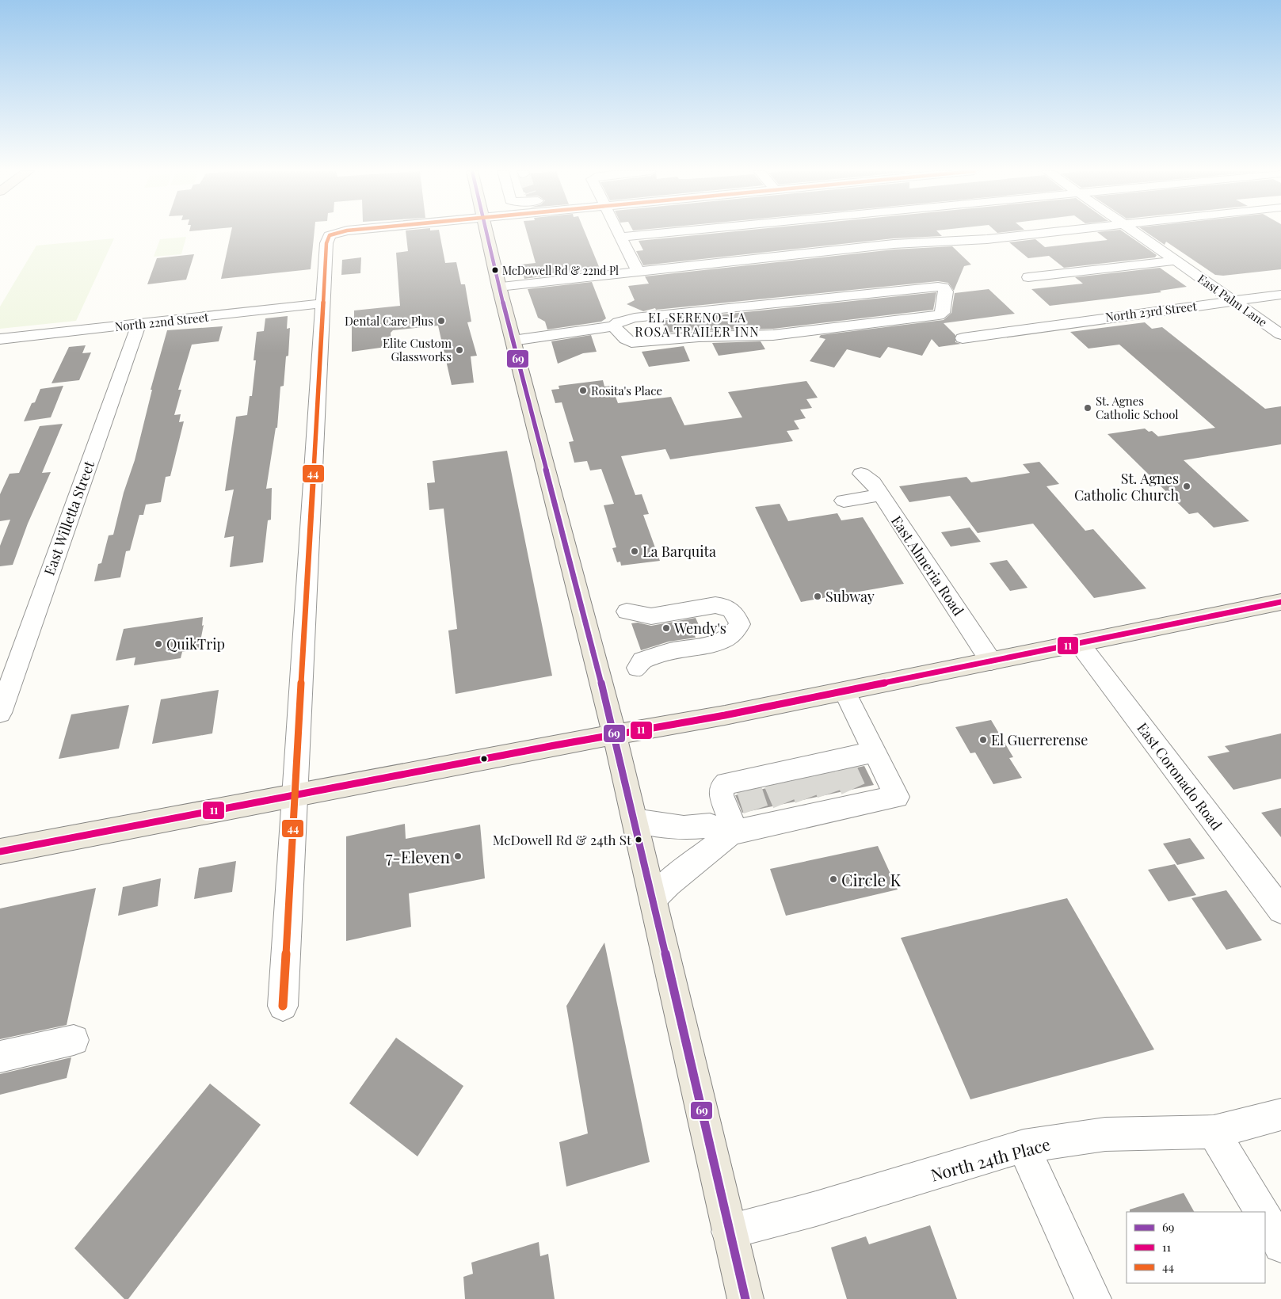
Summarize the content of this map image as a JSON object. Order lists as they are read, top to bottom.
{
  "streets": {
    "street": [
      "East Palm Lane",
      "North 23rd Street",
      "North 22nd Street",
      "East Willetta Street",
      "East Almeria Road",
      "East Coronado Road",
      "North 24th Place"
    ]
  },
  "crossings": [
    ["East Palm Lane", "North 23rd Street"],
    ["North 22nd Street", "East Willetta Street"]
  ],
  "districts": ["EL SERENO-LA ROSA TRAILER INN"],
  "places": [
    "McDowell Rd & 22nd Pl",
    "Dental Care Plus",
    "Elite Custom Glassworks",
    "Rosita's Place",
    "St. Agnes Catholic School",
    "St. Agnes Catholic Church",
    "La Barquita",
    "Subway",
    "Wendy's",
    "QuikTrip",
    "El Guerrerense",
    "McDowell Rd & 24th St",
    "7-Eleven",
    "Circle K"
  ],
  "lines": ["transit line 69", "transit line 44", "transit line 11"],
  "legend": ["69", "11", "44"]
}
